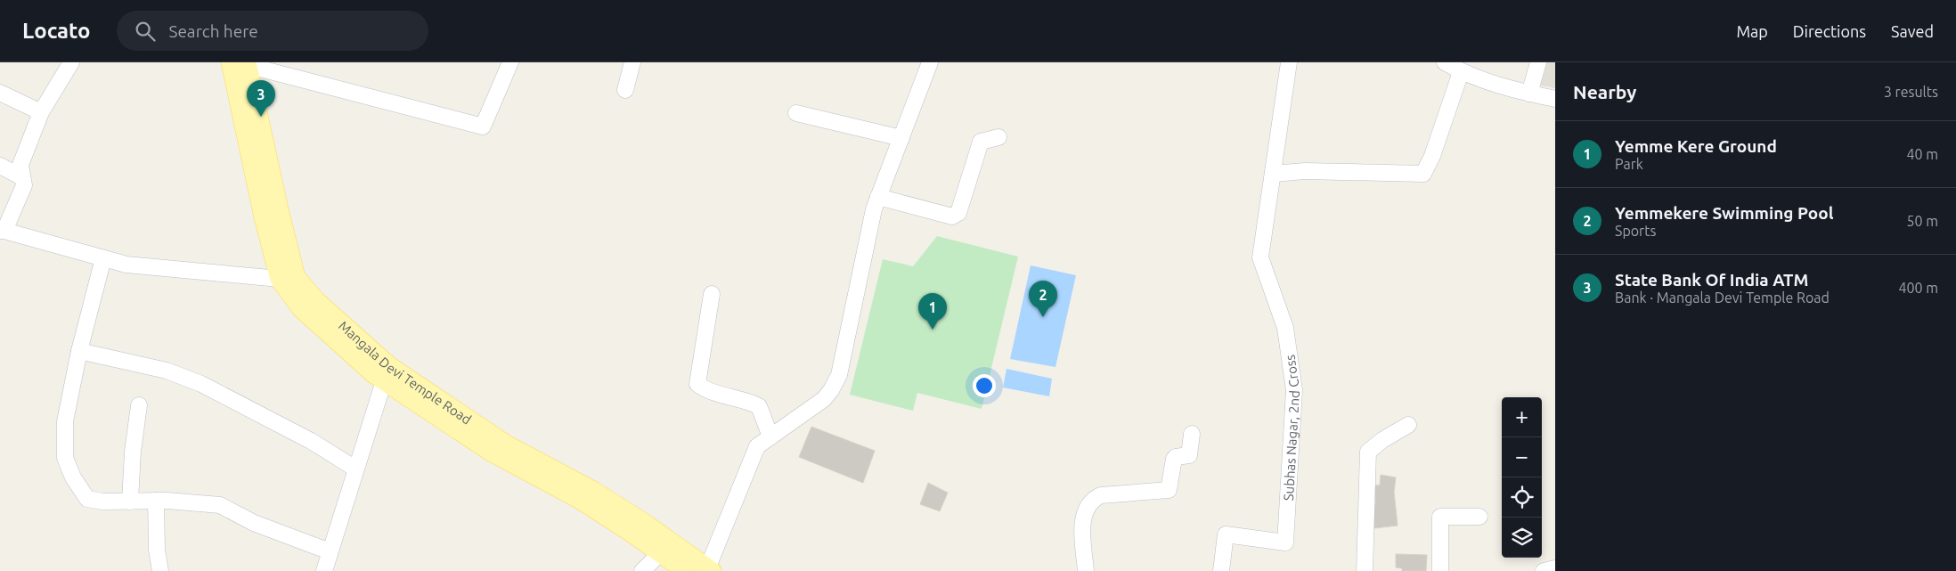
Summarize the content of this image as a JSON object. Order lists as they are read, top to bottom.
{
  "streets": {
    "main road": ["Mangala Devi Temple Road"],
    "street": ["Subhas Nagar, 2nd Cross"]
  },
  "page": {
    "header": "Locato",
    "search": "Search here",
    "nav": ["Map", "Directions", "Saved"],
    "heading": ["Nearby", "3 results"],
    "pins": ["3", "2", "1"],
    "list": [
      {
        "mark": "1",
        "name": "Yemme Kere Ground",
        "note": "Park",
        "value": "40 m"
      },
      {
        "mark": "2",
        "name": "Yemmekere Swimming Pool",
        "note": "Sports",
        "value": "50 m"
      },
      {
        "mark": "3",
        "name": "State Bank Of India ATM",
        "note": "Bank · Mangala Devi Temple Road",
        "value": "400 m"
      }
    ],
    "map_buttons": ["+", "−"]
  }
}
